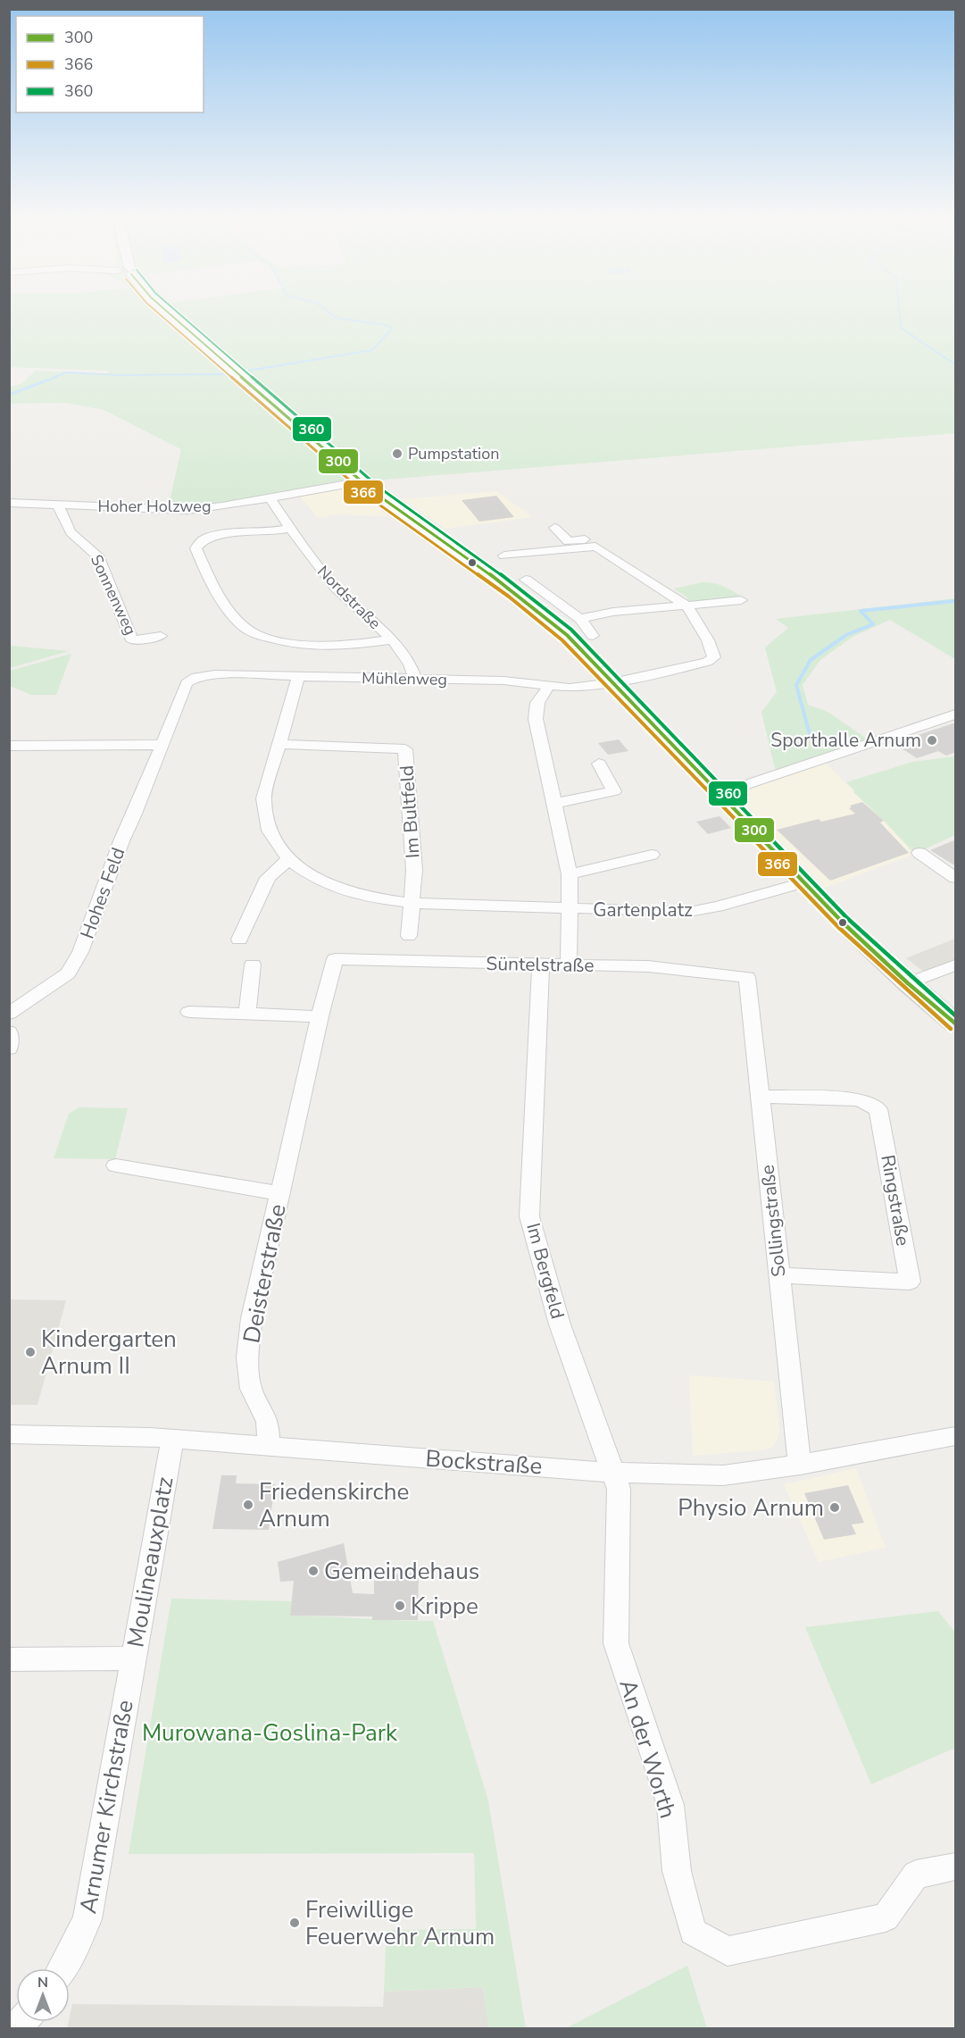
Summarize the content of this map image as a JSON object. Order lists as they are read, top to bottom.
{
  "streets": {
    "street": [
      "Hoher Holzweg",
      "Sonnenweg",
      "Nordstraße",
      "Mühlenweg",
      "Im Bultfeld",
      "Hohes Feld",
      "Gartenplatz",
      "Süntelstraße",
      "Ringstraße",
      "Sollingstraße",
      "Im Bergfeld",
      "Deisterstraße",
      "Bockstraße",
      "Moulineauxplatz",
      "An der Worth",
      "Arnumer Kirchstraße"
    ]
  },
  "crossings": [
    ["Hoher Holzweg", "Sonnenweg"],
    ["Hoher Holzweg", "Nordstraße"],
    ["Nordstraße", "Mühlenweg"],
    ["Mühlenweg", "Hohes Feld"],
    ["Mühlenweg", "Gartenplatz"],
    ["Gartenplatz", "Süntelstraße"],
    ["Süntelstraße", "Sollingstraße"],
    ["Süntelstraße", "Im Bergfeld"],
    ["Süntelstraße", "Deisterstraße"],
    ["Ringstraße", "Sollingstraße"],
    ["Sollingstraße", "Bockstraße"],
    ["Im Bergfeld", "Bockstraße"],
    ["Im Bergfeld", "An der Worth"],
    ["Deisterstraße", "Bockstraße"],
    ["Bockstraße", "Moulineauxplatz"],
    ["Bockstraße", "An der Worth"],
    ["Moulineauxplatz", "Arnumer Kirchstraße"]
  ],
  "parks": ["Murowana-Goslina-Park"],
  "places": [
    "Pumpstation",
    "Sporthalle Arnum",
    "Kindergarten Arnum II",
    "Friedenskirche Arnum",
    "Physio Arnum",
    "Gemeindehaus",
    "Krippe",
    "Freiwillige Feuerwehr Arnum"
  ],
  "lines": ["transit line 300", "transit line 366", "transit line 360"],
  "legend": ["300", "366", "360"],
  "north": "top"
}
